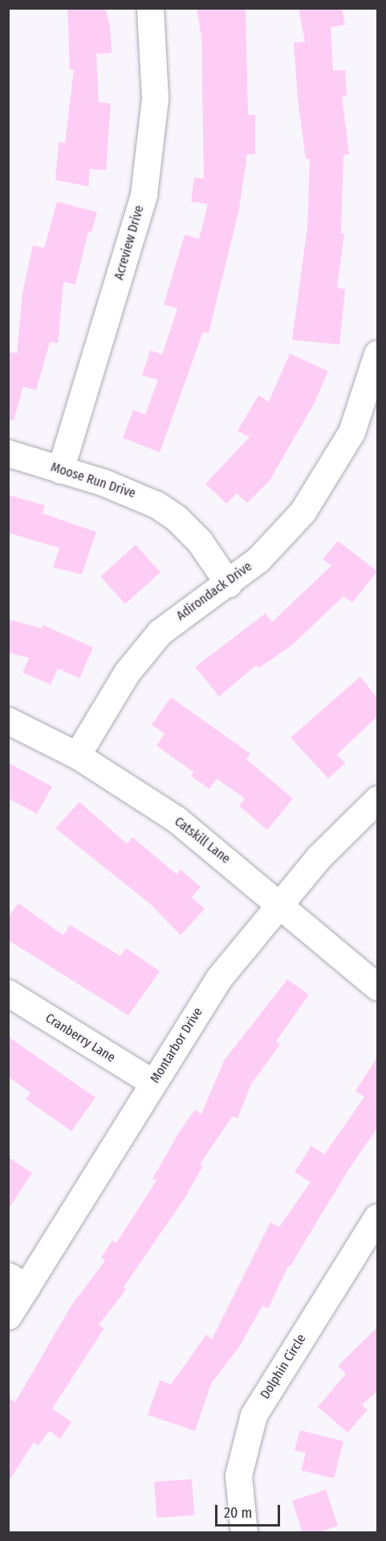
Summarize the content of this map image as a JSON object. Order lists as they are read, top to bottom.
{
  "streets": {
    "street": [
      "Acreview Drive",
      "Moose Run Drive",
      "Adirondack Drive",
      "Catskill Lane",
      "Cranberry Lane",
      "Montarbor Drive",
      "Dolphin Circle"
    ]
  },
  "crossings": [
    ["Acreview Drive", "Moose Run Drive"],
    ["Moose Run Drive", "Adirondack Drive"],
    ["Adirondack Drive", "Catskill Lane"],
    ["Catskill Lane", "Montarbor Drive"],
    ["Cranberry Lane", "Montarbor Drive"]
  ],
  "scale_bar": "20 m"
}
